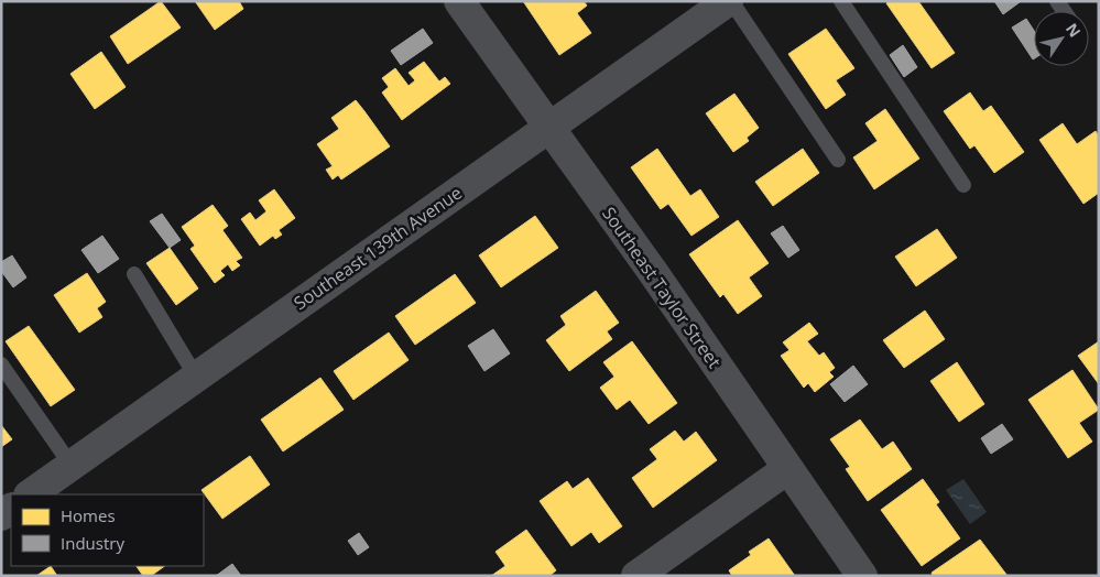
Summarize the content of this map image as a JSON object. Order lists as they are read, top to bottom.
{
  "streets": {
    "street": ["Southeast 139th Avenue", "Southeast Taylor Street"]
  },
  "crossings": [
    ["Southeast 139th Avenue", "Southeast Taylor Street"]
  ],
  "legend": ["Homes", "Industry"],
  "north": "top right"
}
